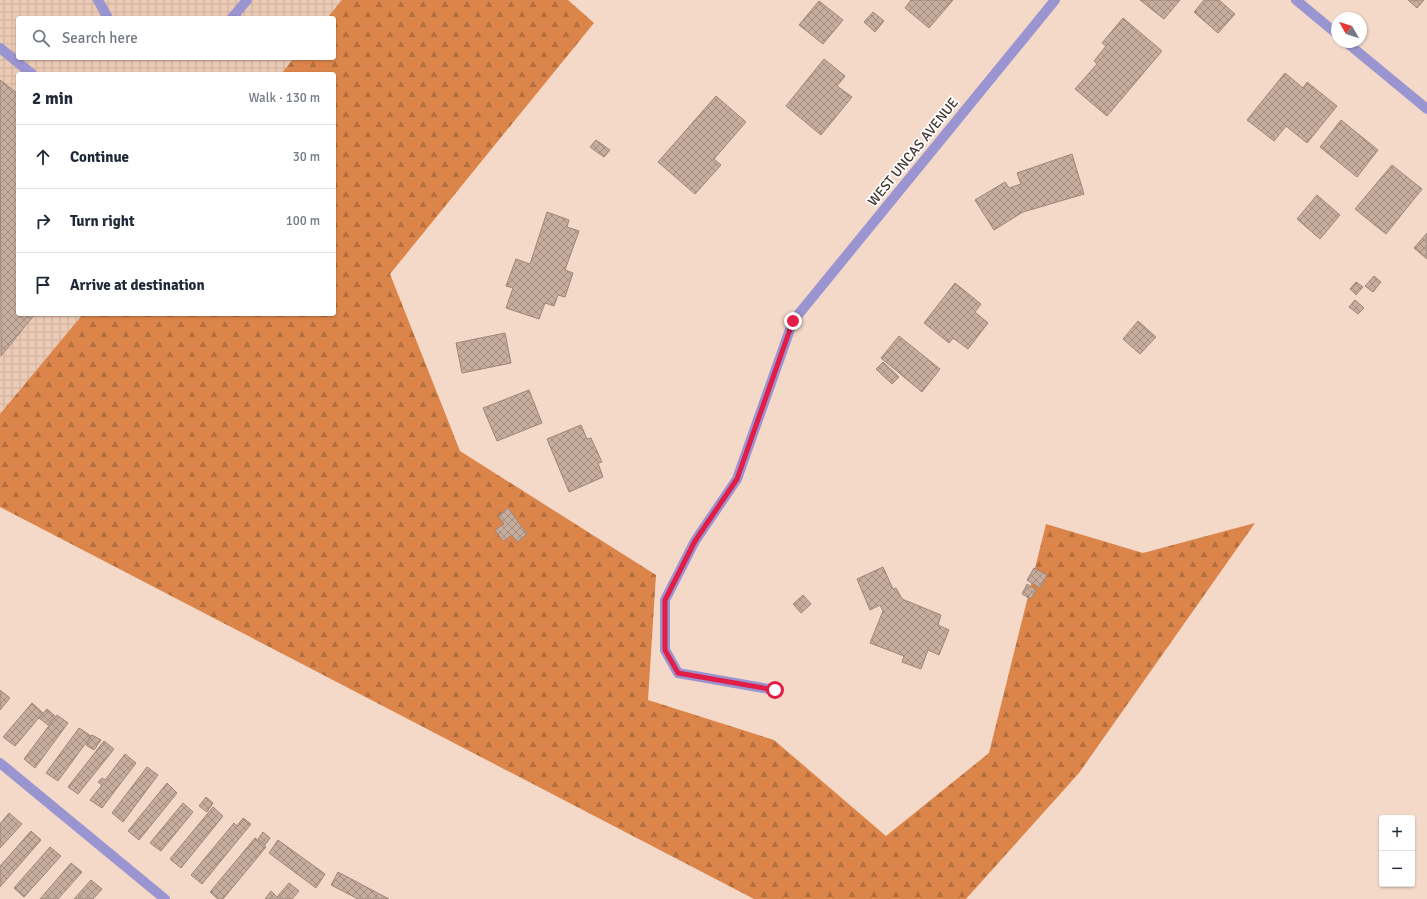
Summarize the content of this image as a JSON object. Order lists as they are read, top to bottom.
{
  "streets": {
    "street": ["WEST UNCAS AVENUE"]
  },
  "north": "top left",
  "page": {
    "search": "Search here",
    "heading": ["2 min", "Walk · 130 m"],
    "list": [
      ["Continue", "30 m"],
      ["Turn right", "100 m"],
      "Arrive at destination"
    ],
    "map_buttons": ["+", "−"]
  }
}
